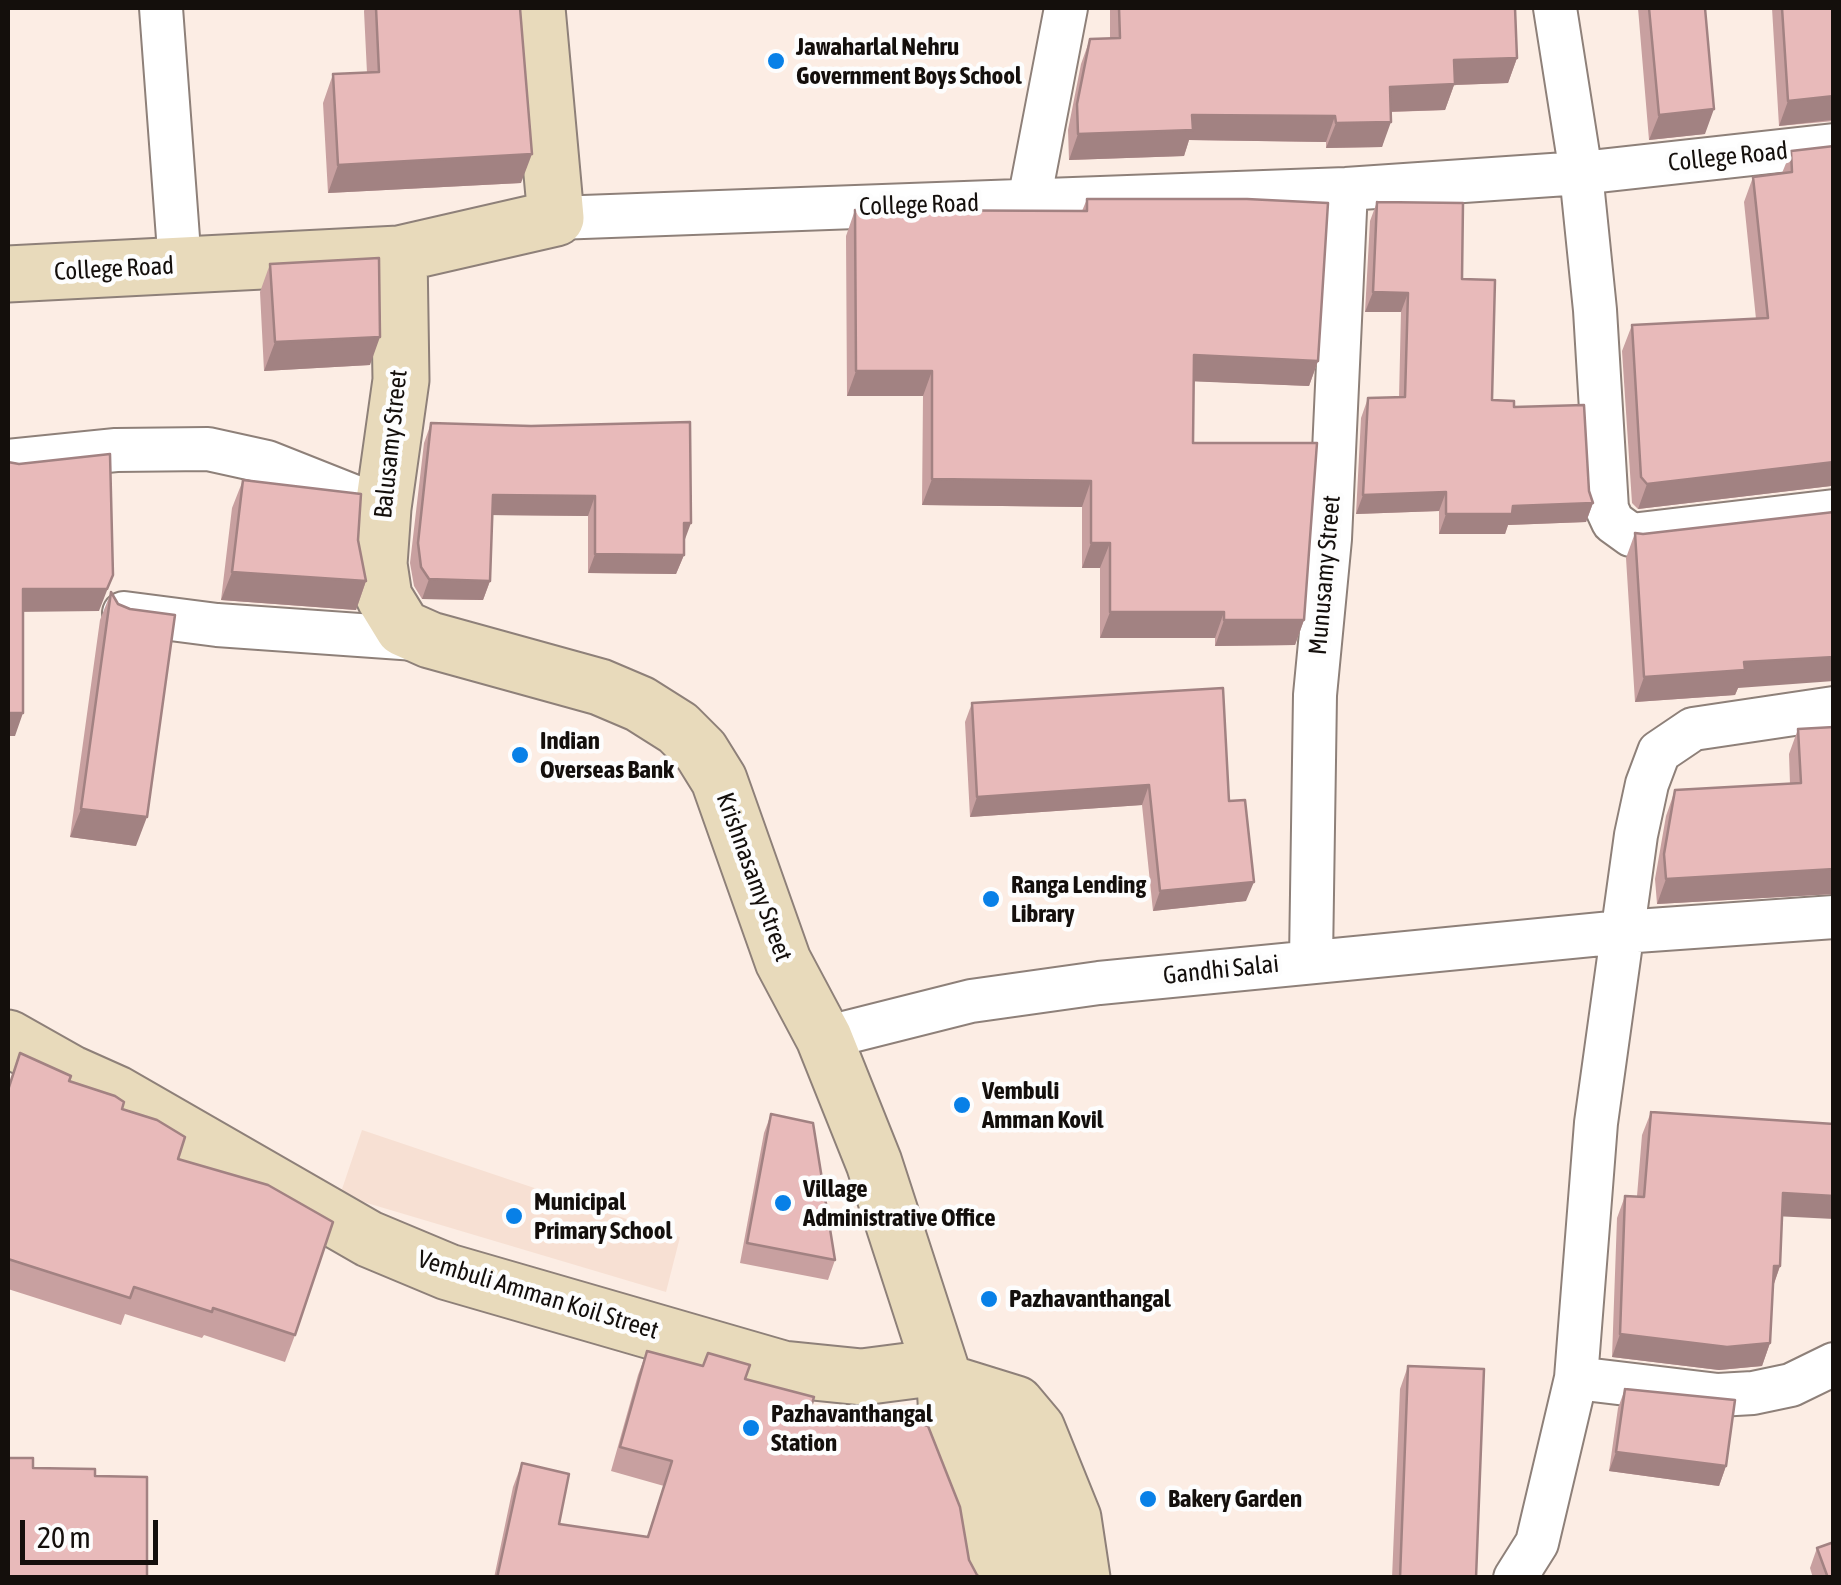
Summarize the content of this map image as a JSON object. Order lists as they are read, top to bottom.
{
  "streets": {
    "street": [
      "College Road",
      "Balusamy Street",
      "Munusamy Street",
      "Krishnasamy Street",
      "Gandhi Salai",
      "Vembuli Amman Koil Street"
    ]
  },
  "crossings": [
    ["College Road", "Balusamy Street"],
    ["College Road", "Munusamy Street"],
    ["Balusamy Street", "Krishnasamy Street"],
    ["Munusamy Street", "Gandhi Salai"],
    ["Krishnasamy Street", "Gandhi Salai"],
    ["Krishnasamy Street", "Vembuli Amman Koil Street"]
  ],
  "places": [
    "Jawaharlal Nehru Government Boys School",
    "Indian Overseas Bank",
    "Ranga Lending Library",
    "Vembuli Amman Kovil",
    "Village Administrative Office",
    "Municipal Primary School",
    "Pazhavanthangal",
    "Pazhavanthangal Station",
    "Bakery Garden"
  ],
  "scale_bar": "20 m"
}
